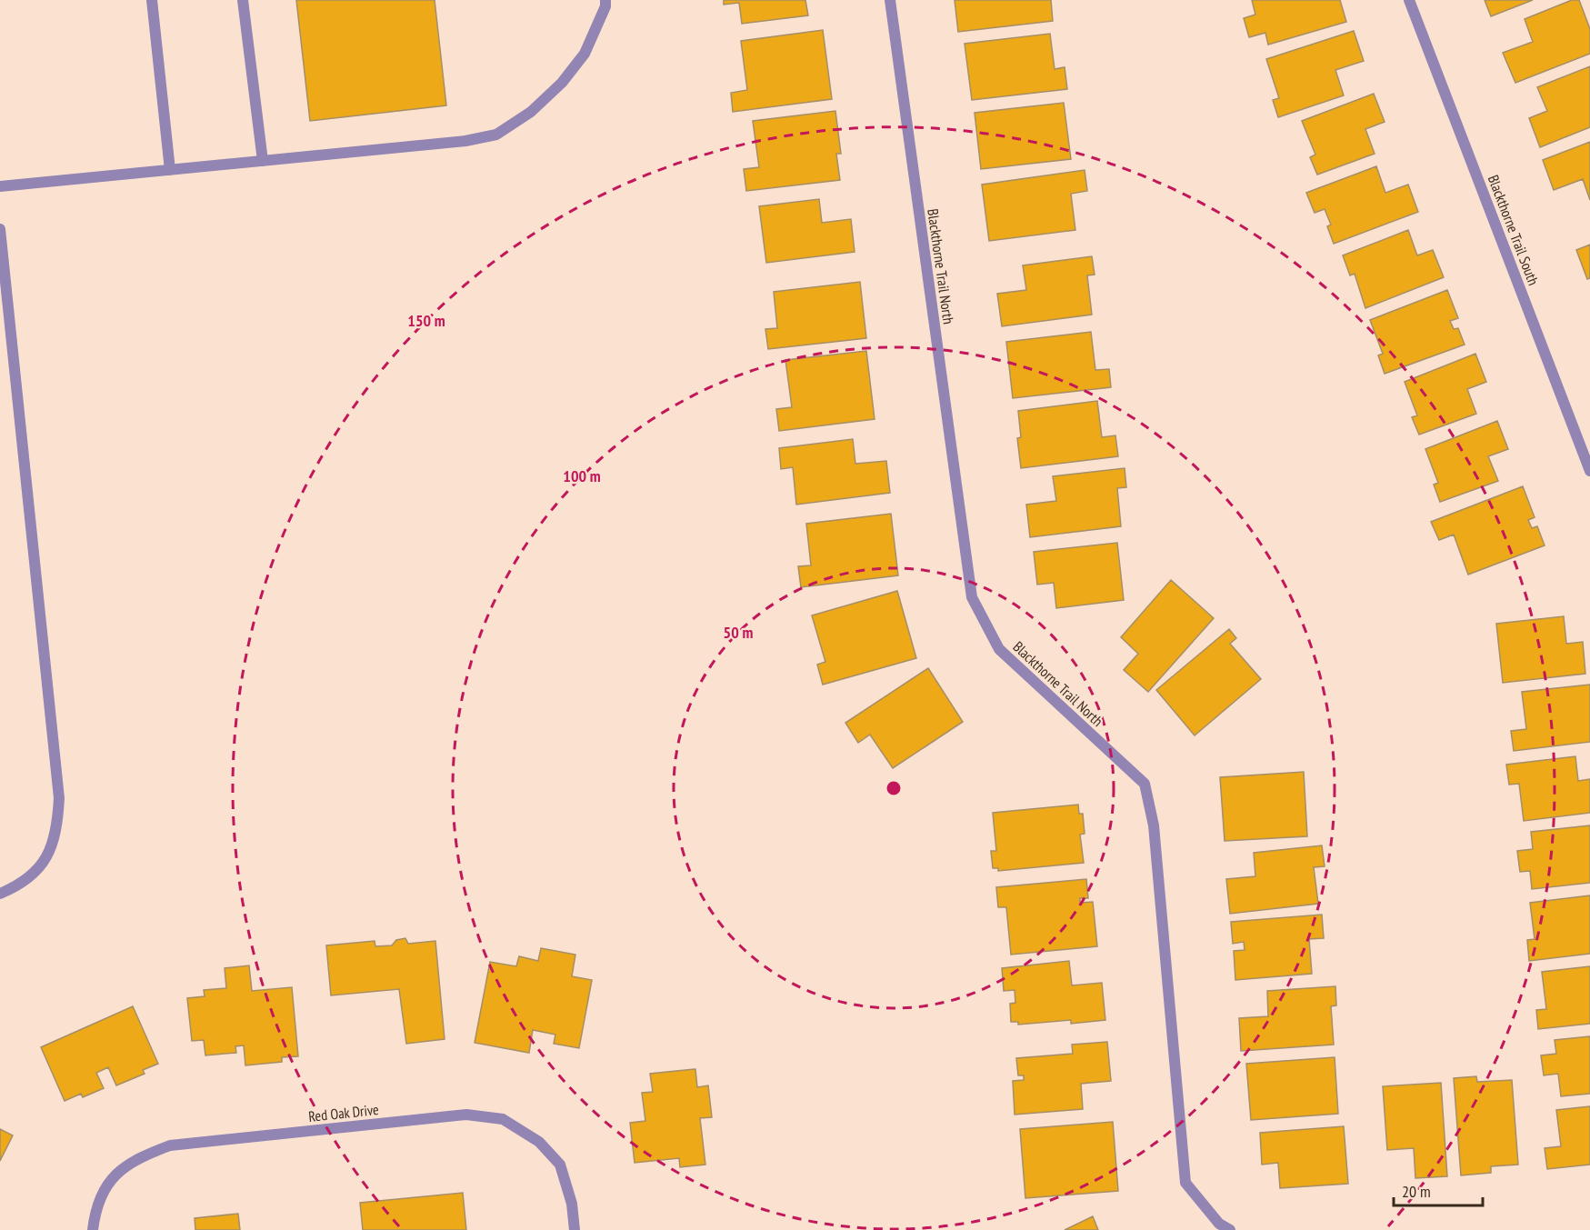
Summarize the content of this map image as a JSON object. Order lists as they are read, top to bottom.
{
  "streets": {
    "street": ["Blackthorne Trail South", "Blackthorne Trail North", "Red Oak Drive"]
  },
  "scale_bar": "20 m",
  "rings": ["150 m", "100 m", "50 m"]
}
